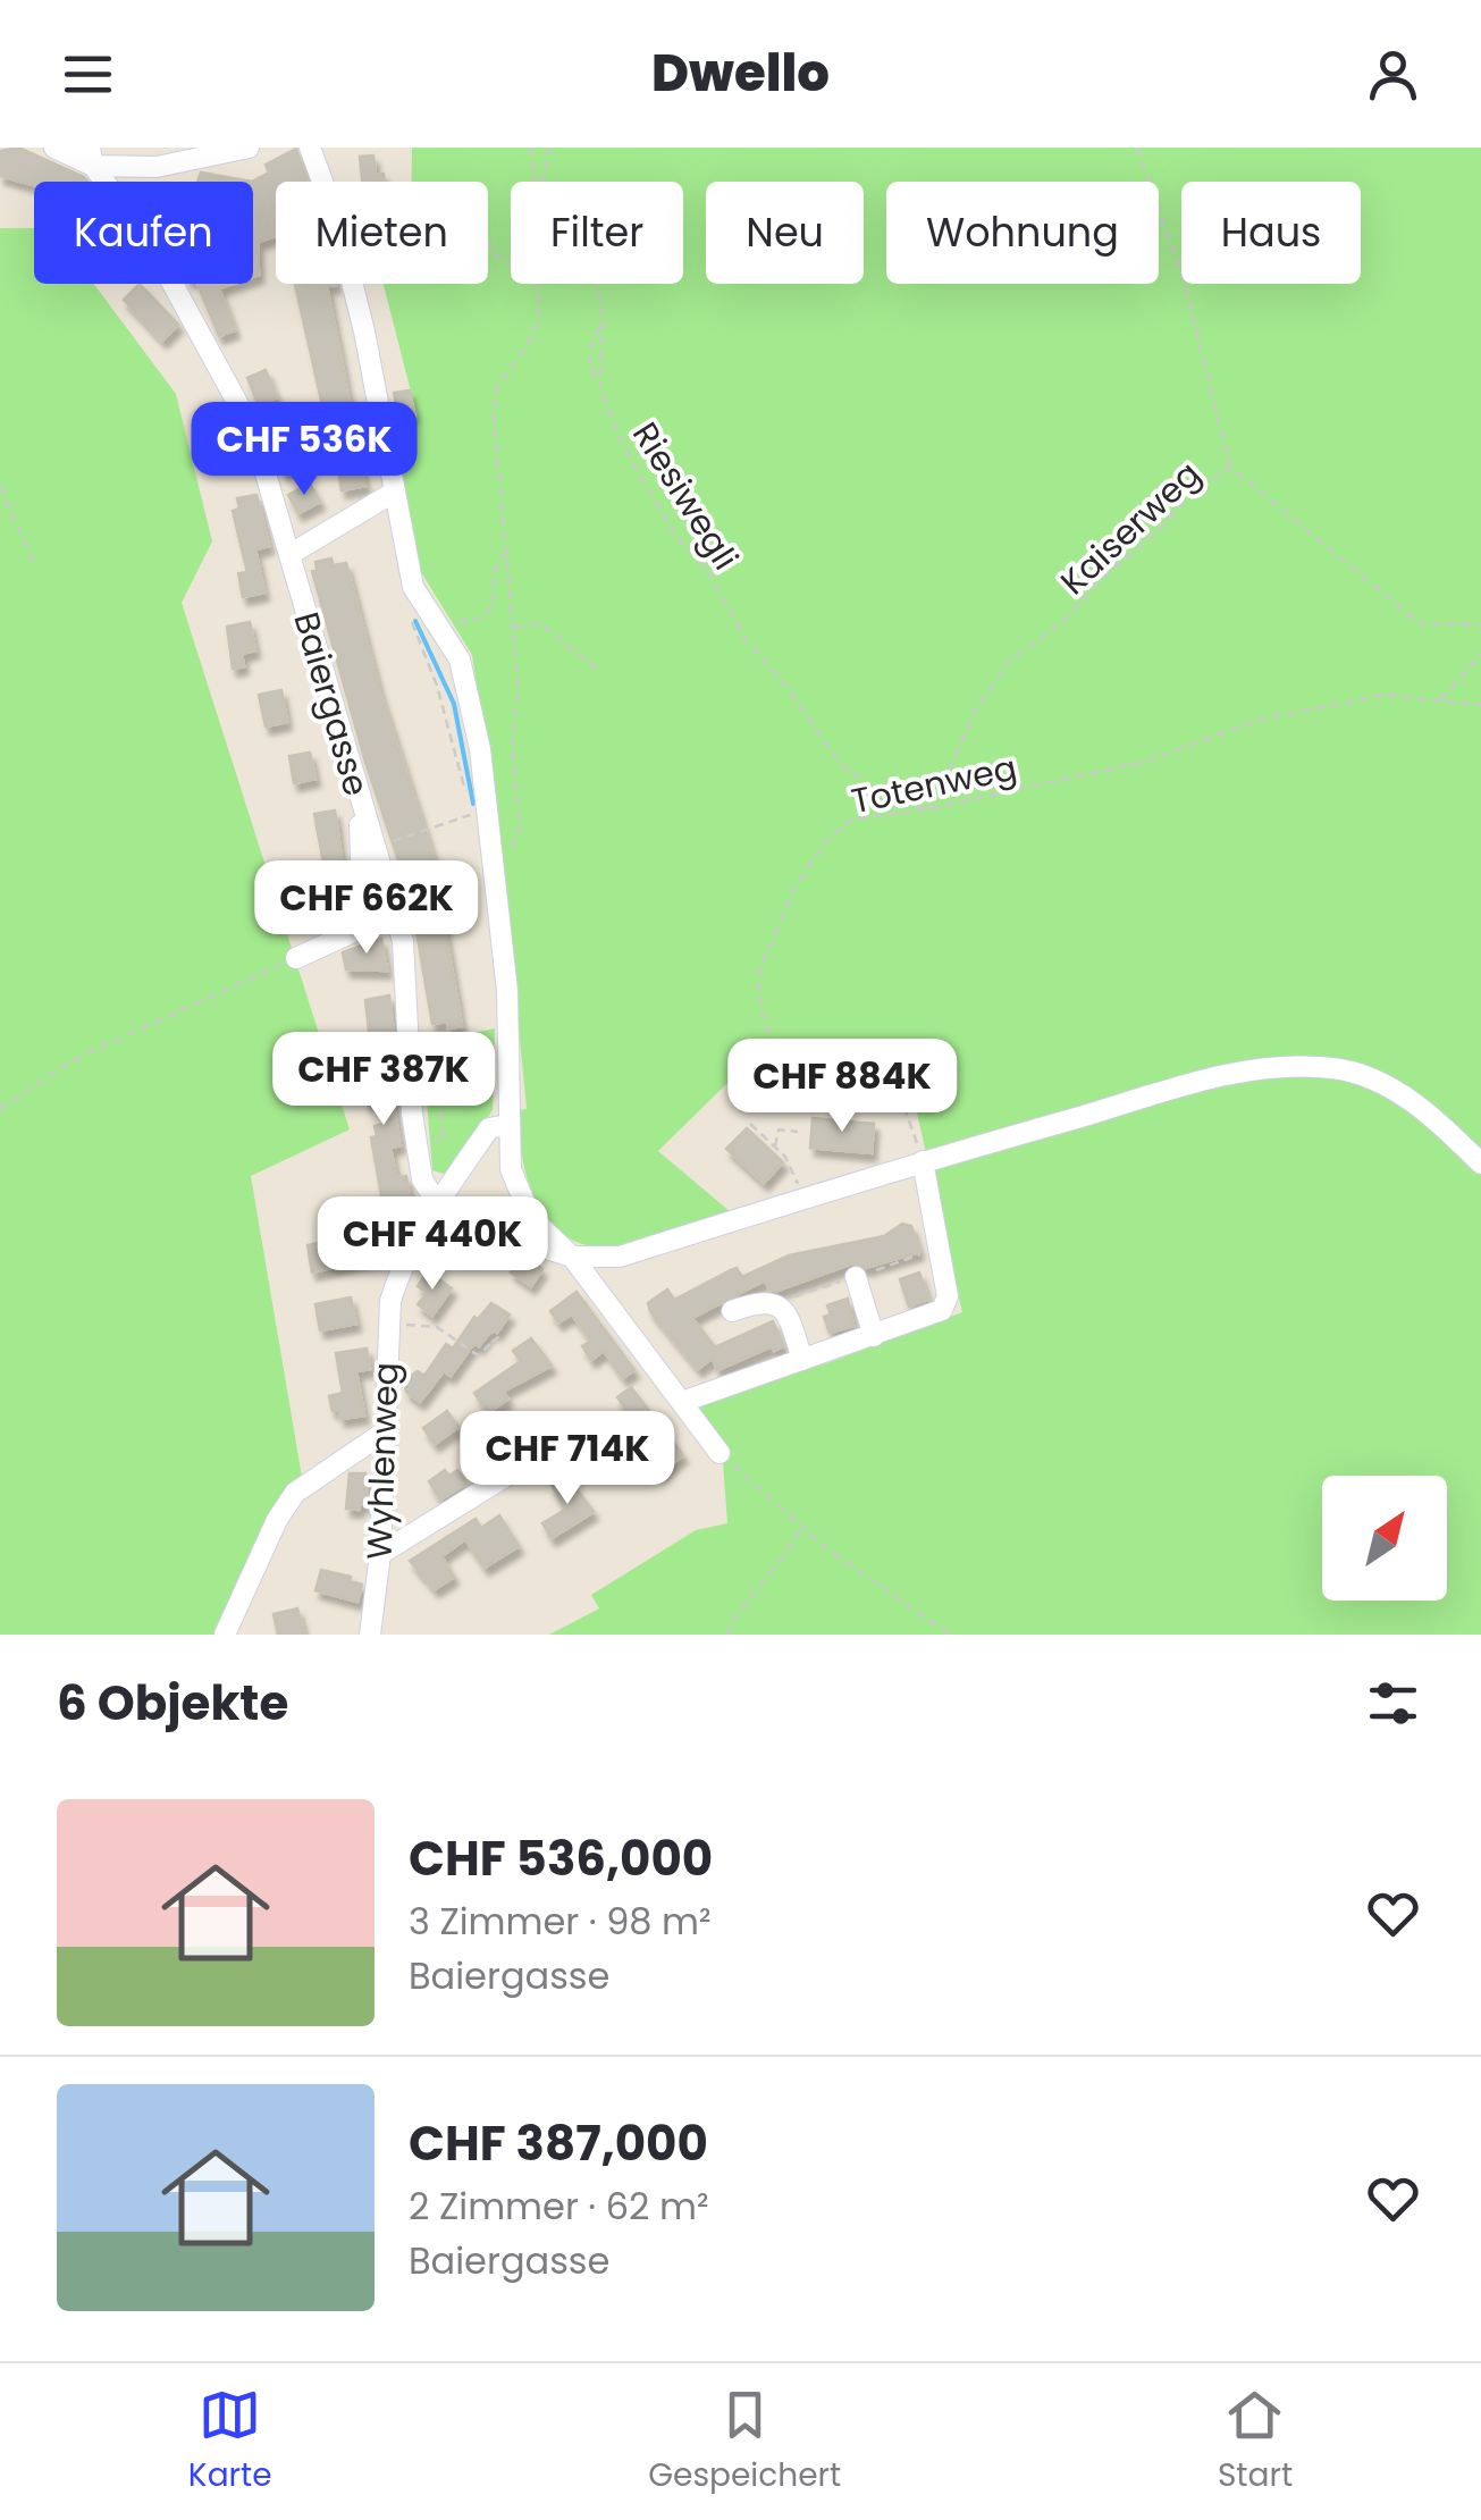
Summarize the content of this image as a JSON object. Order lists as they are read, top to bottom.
{
  "streets": {
    "street": ["Baiergasse", "Wyhlenweg"],
    "path": ["Riesiwegli", "Kaiserweg", "Totenweg"]
  },
  "crossings": [
    ["Riesiwegli", "Kaiserweg"],
    ["Riesiwegli", "Totenweg"],
    ["Kaiserweg", "Totenweg"],
    ["Baiergasse", "Wyhlenweg"]
  ],
  "north": "top right",
  "page": {
    "header": "Dwello",
    "chip": [
      "Kaufen",
      "Mieten",
      "Filter",
      "Neu",
      "Wohnung",
      "Haus"
    ],
    "price": [
      "CHF 536K",
      "CHF 662K",
      "CHF 387K",
      "CHF 884K",
      "CHF 440K",
      "CHF 714K"
    ],
    "heading": "6 Objekte",
    "list": [
      {
        "name": "CHF 536,000",
        "note": "3 Zimmer · 98 m² · Baiergasse"
      },
      {
        "name": "CHF 387,000",
        "note": "2 Zimmer · 62 m² · Baiergasse"
      }
    ],
    "tabs": ["Karte", "Gespeichert", "Start"]
  }
}
